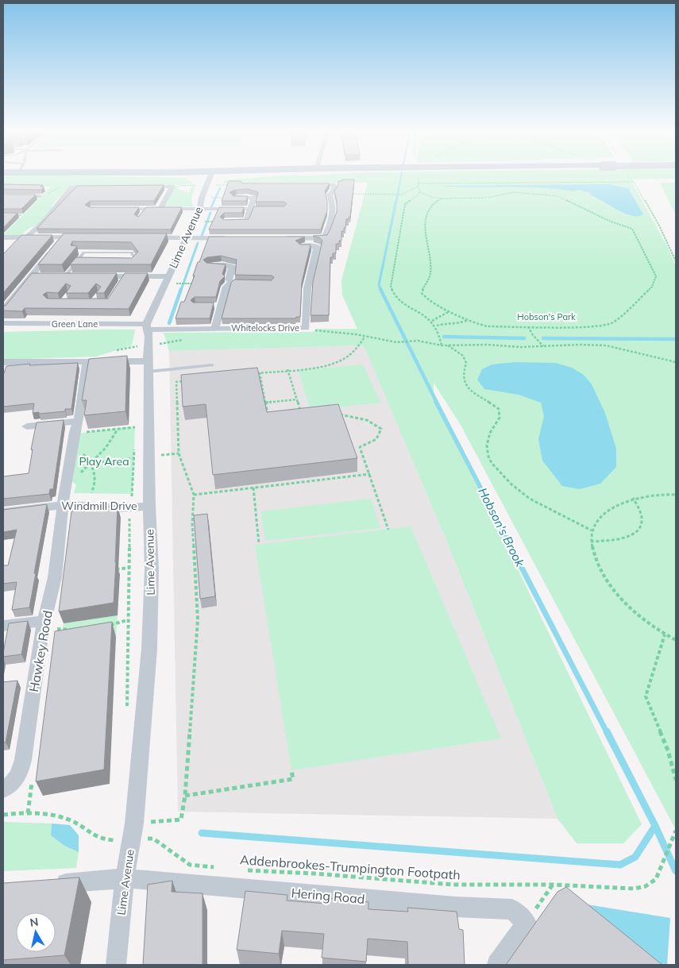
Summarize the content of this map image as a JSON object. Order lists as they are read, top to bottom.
{
  "streets": {
    "street": [
      "Lime Avenue",
      "Green Lane",
      "Whitelocks Drive",
      "Windmill Drive",
      "Hawkey Road",
      "Hering Road"
    ],
    "path": ["Addenbrookes-Trumpington Footpath"]
  },
  "crossings": [
    ["Lime Avenue", "Green Lane"],
    ["Lime Avenue", "Whitelocks Drive"],
    ["Lime Avenue", "Windmill Drive"],
    ["Lime Avenue", "Hering Road"],
    ["Green Lane", "Whitelocks Drive"],
    ["Windmill Drive", "Hawkey Road"]
  ],
  "water": ["Hobson's Brook"],
  "parks": ["Hobson's Park", "Play Area"],
  "north": "top"
}
